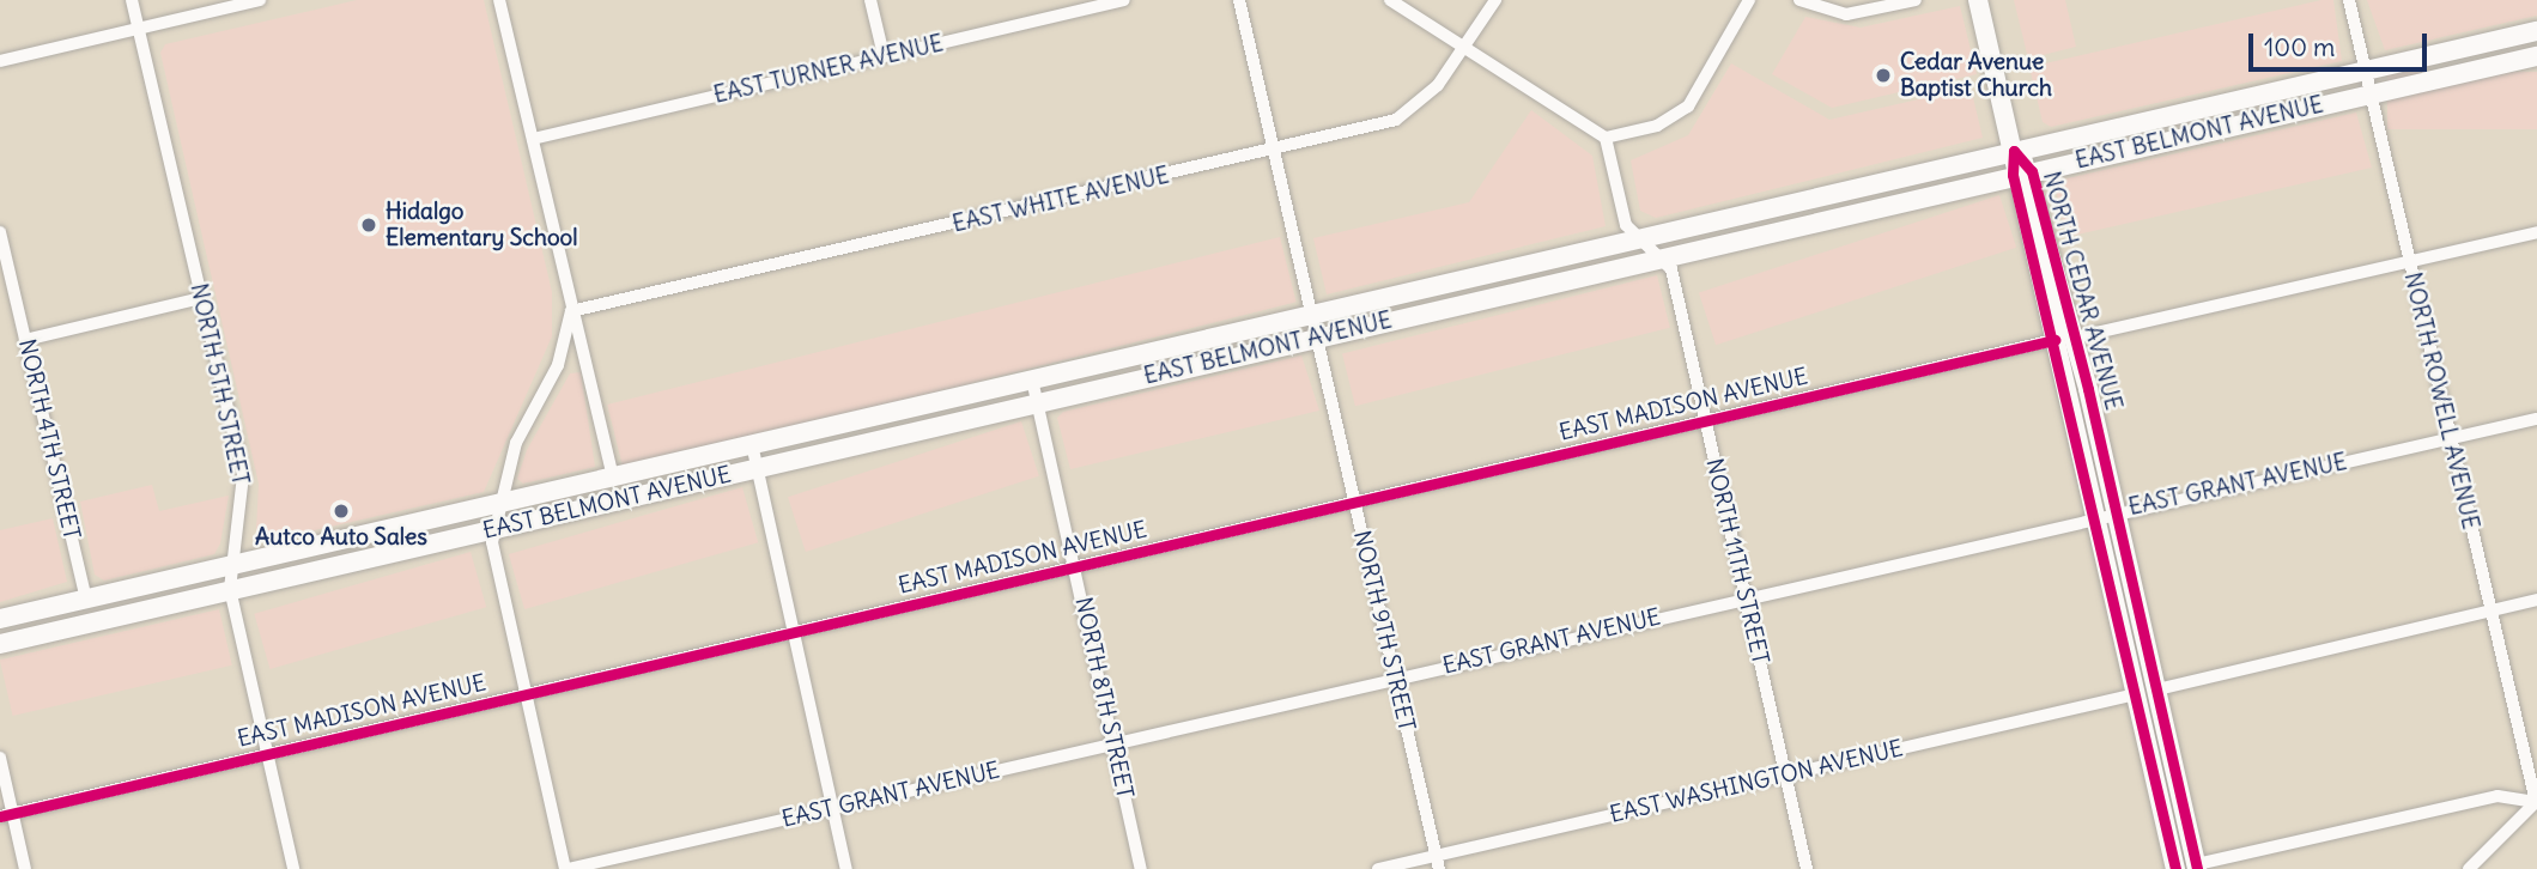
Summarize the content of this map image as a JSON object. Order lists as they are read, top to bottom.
{
  "streets": {
    "main road": ["EAST BELMONT AVENUE", "NORTH CEDAR AVENUE"],
    "street": [
      "EAST TURNER AVENUE",
      "EAST WHITE AVENUE",
      "NORTH 5TH STREET",
      "NORTH ROWELL AVENUE",
      "EAST MADISON AVENUE",
      "NORTH 4TH STREET",
      "EAST GRANT AVENUE",
      "NORTH 11TH STREET",
      "NORTH 9TH STREET",
      "NORTH 8TH STREET",
      "EAST WASHINGTON AVENUE"
    ]
  },
  "crossings": [
    ["EAST BELMONT AVENUE", "NORTH CEDAR AVENUE"],
    ["EAST BELMONT AVENUE", "NORTH 5TH STREET"],
    ["EAST BELMONT AVENUE", "NORTH ROWELL AVENUE"],
    ["EAST BELMONT AVENUE", "NORTH 4TH STREET"],
    ["EAST BELMONT AVENUE", "NORTH 11TH STREET"],
    ["EAST BELMONT AVENUE", "NORTH 9TH STREET"],
    ["EAST BELMONT AVENUE", "NORTH 8TH STREET"],
    ["EAST WHITE AVENUE", "NORTH 9TH STREET"],
    ["NORTH CEDAR AVENUE", "EAST MADISON AVENUE"],
    ["NORTH CEDAR AVENUE", "EAST GRANT AVENUE"],
    ["NORTH CEDAR AVENUE", "EAST WASHINGTON AVENUE"],
    ["NORTH 5TH STREET", "EAST MADISON AVENUE"],
    ["NORTH ROWELL AVENUE", "EAST GRANT AVENUE"],
    ["EAST MADISON AVENUE", "NORTH 11TH STREET"],
    ["EAST MADISON AVENUE", "NORTH 9TH STREET"],
    ["EAST MADISON AVENUE", "NORTH 8TH STREET"],
    ["EAST GRANT AVENUE", "NORTH 11TH STREET"],
    ["EAST GRANT AVENUE", "NORTH 9TH STREET"],
    ["EAST GRANT AVENUE", "NORTH 8TH STREET"],
    ["NORTH 11TH STREET", "EAST WASHINGTON AVENUE"],
    ["NORTH 9TH STREET", "EAST WASHINGTON AVENUE"]
  ],
  "places": ["Cedar Avenue Baptist Church", "Hidalgo Elementary School", "Autco Auto Sales"],
  "scale_bar": "100 m"
}
